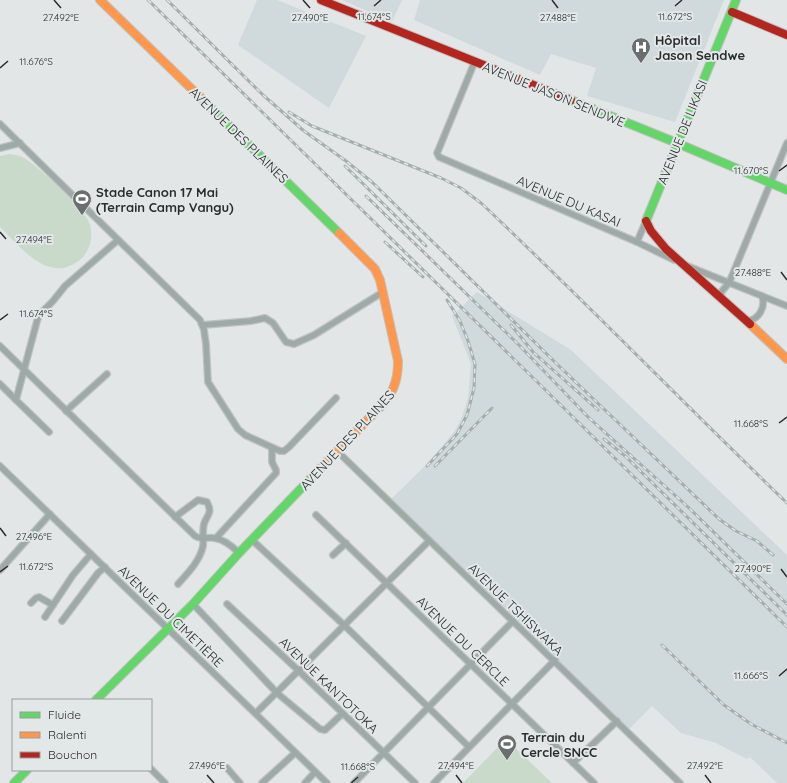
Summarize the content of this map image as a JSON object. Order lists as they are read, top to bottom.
{
  "streets": {
    "main road": ["AVENUE JASON SENDWE", "AVENUE DE LIKASI", "AVENUE DES PLAINES"],
    "street": [
      "AVENUE DU KASAI",
      "AVENUE TSHISWAKA",
      "AVENUE DU CIMETIÈRE",
      "AVENUE DU CERCLE",
      "AVENUE KANTOTOKA"
    ]
  },
  "crossings": [
    ["AVENUE JASON SENDWE", "AVENUE DE LIKASI"],
    ["AVENUE JASON SENDWE", "AVENUE DU KASAI"],
    ["AVENUE DE LIKASI", "AVENUE DU KASAI"],
    ["AVENUE DES PLAINES", "AVENUE TSHISWAKA"],
    ["AVENUE DES PLAINES", "AVENUE DU CIMETIÈRE"]
  ],
  "places": {
    "hospital": ["Hôpital Jason Sendwe"],
    "sports": ["Stade Canon 17 Mai (Terrain Camp Vangu)", "Terrain du Cercle SNCC"]
  },
  "legend": ["Fluide", "Ralenti", "Bouchon"],
  "coordinates": [
    "11.674°S",
    "11.672°S",
    "27.492°E",
    "27.490°E",
    "27.488°E",
    "11.676°S",
    "11.670°S",
    "27.494°E",
    "11.668°S",
    "27.496°E",
    "11.666°S"
  ]
}
